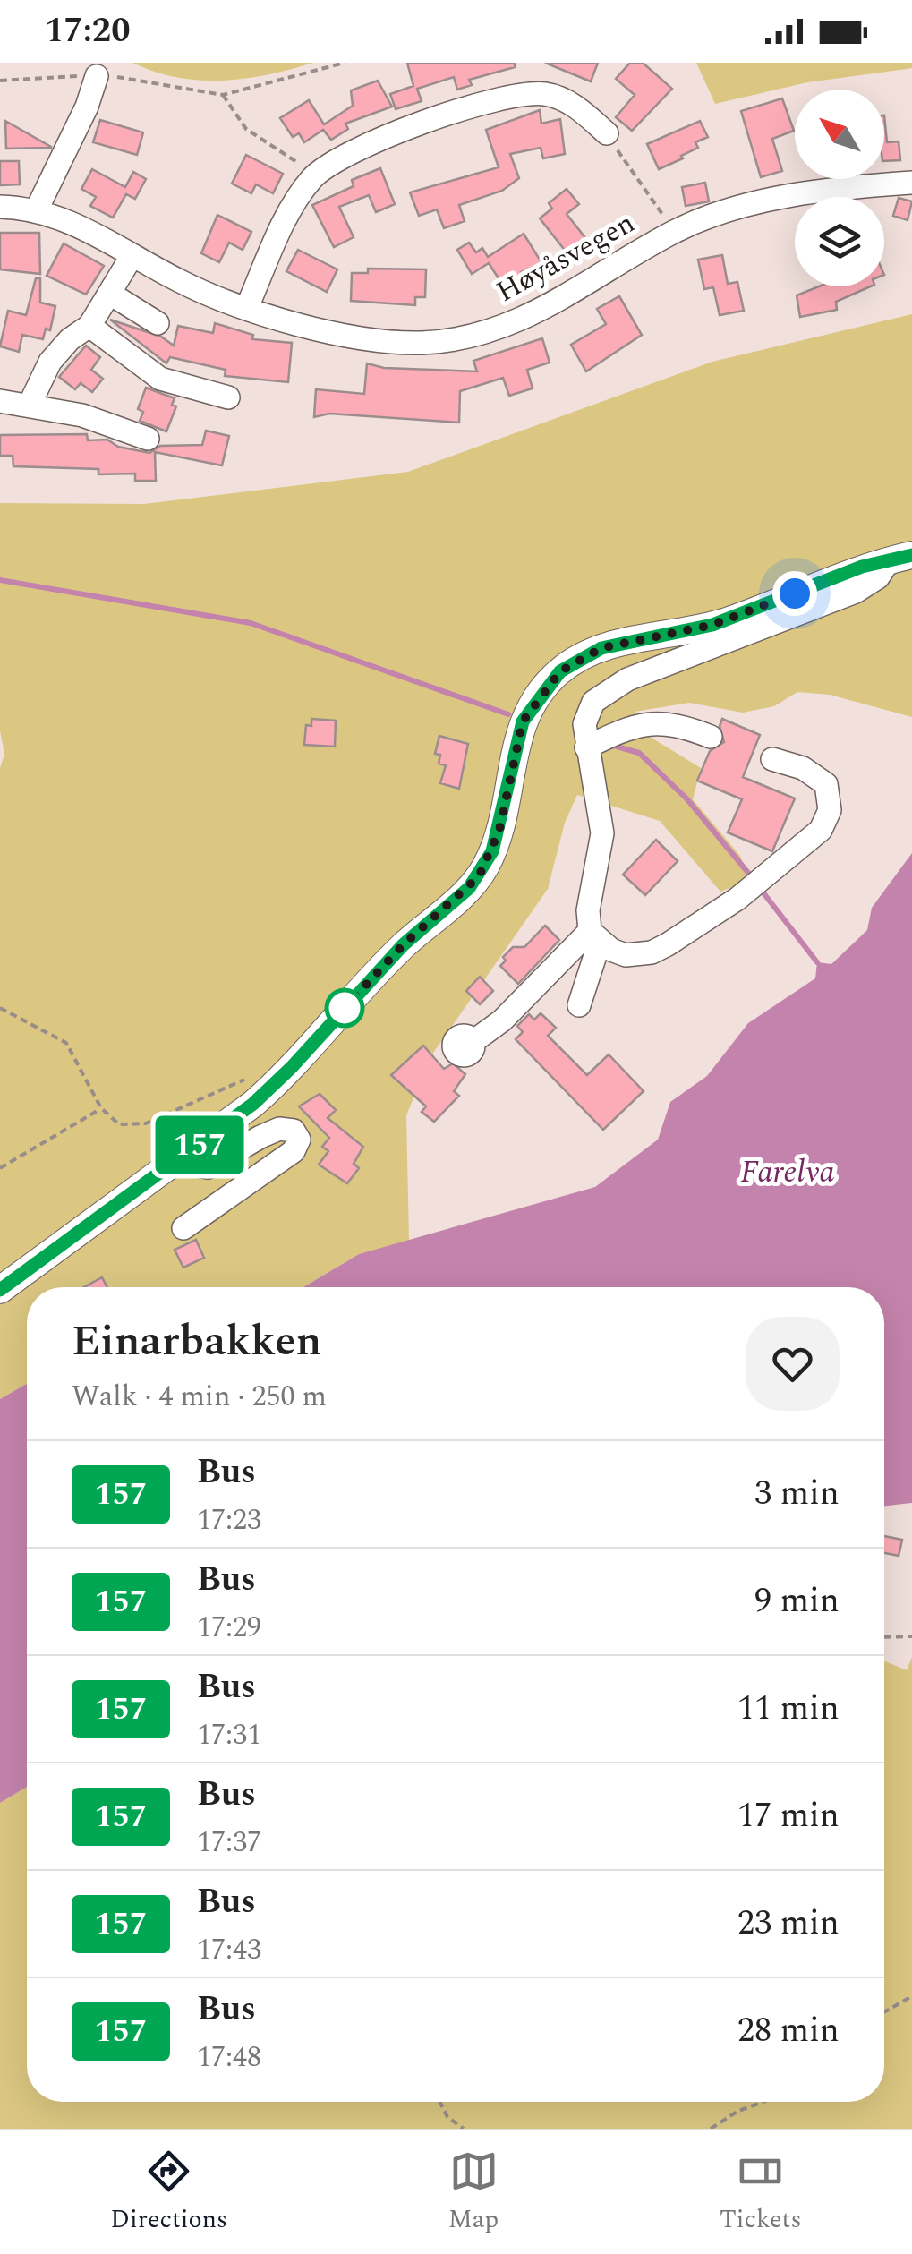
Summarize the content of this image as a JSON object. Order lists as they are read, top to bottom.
{
  "streets": {
    "street": ["Høyåsvegen"]
  },
  "water": ["Farelva"],
  "lines": ["bus line 157"],
  "north": "top left",
  "page": {
    "status": "17:20",
    "on_map": "157",
    "heading": ["Einarbakken", "Walk · 4 min · 250 m"],
    "list": [
      {
        "mark": "157",
        "name": "Bus",
        "note": "17:23",
        "value": "3 min"
      },
      {
        "mark": "157",
        "name": "Bus",
        "note": "17:29",
        "value": "9 min"
      },
      {
        "mark": "157",
        "name": "Bus",
        "note": "17:31",
        "value": "11 min"
      },
      {
        "mark": "157",
        "name": "Bus",
        "note": "17:37",
        "value": "17 min"
      },
      {
        "mark": "157",
        "name": "Bus",
        "note": "17:43",
        "value": "23 min"
      },
      {
        "mark": "157",
        "name": "Bus",
        "note": "17:48",
        "value": "28 min"
      }
    ],
    "tabs": ["Directions", "Map", "Tickets"]
  }
}
